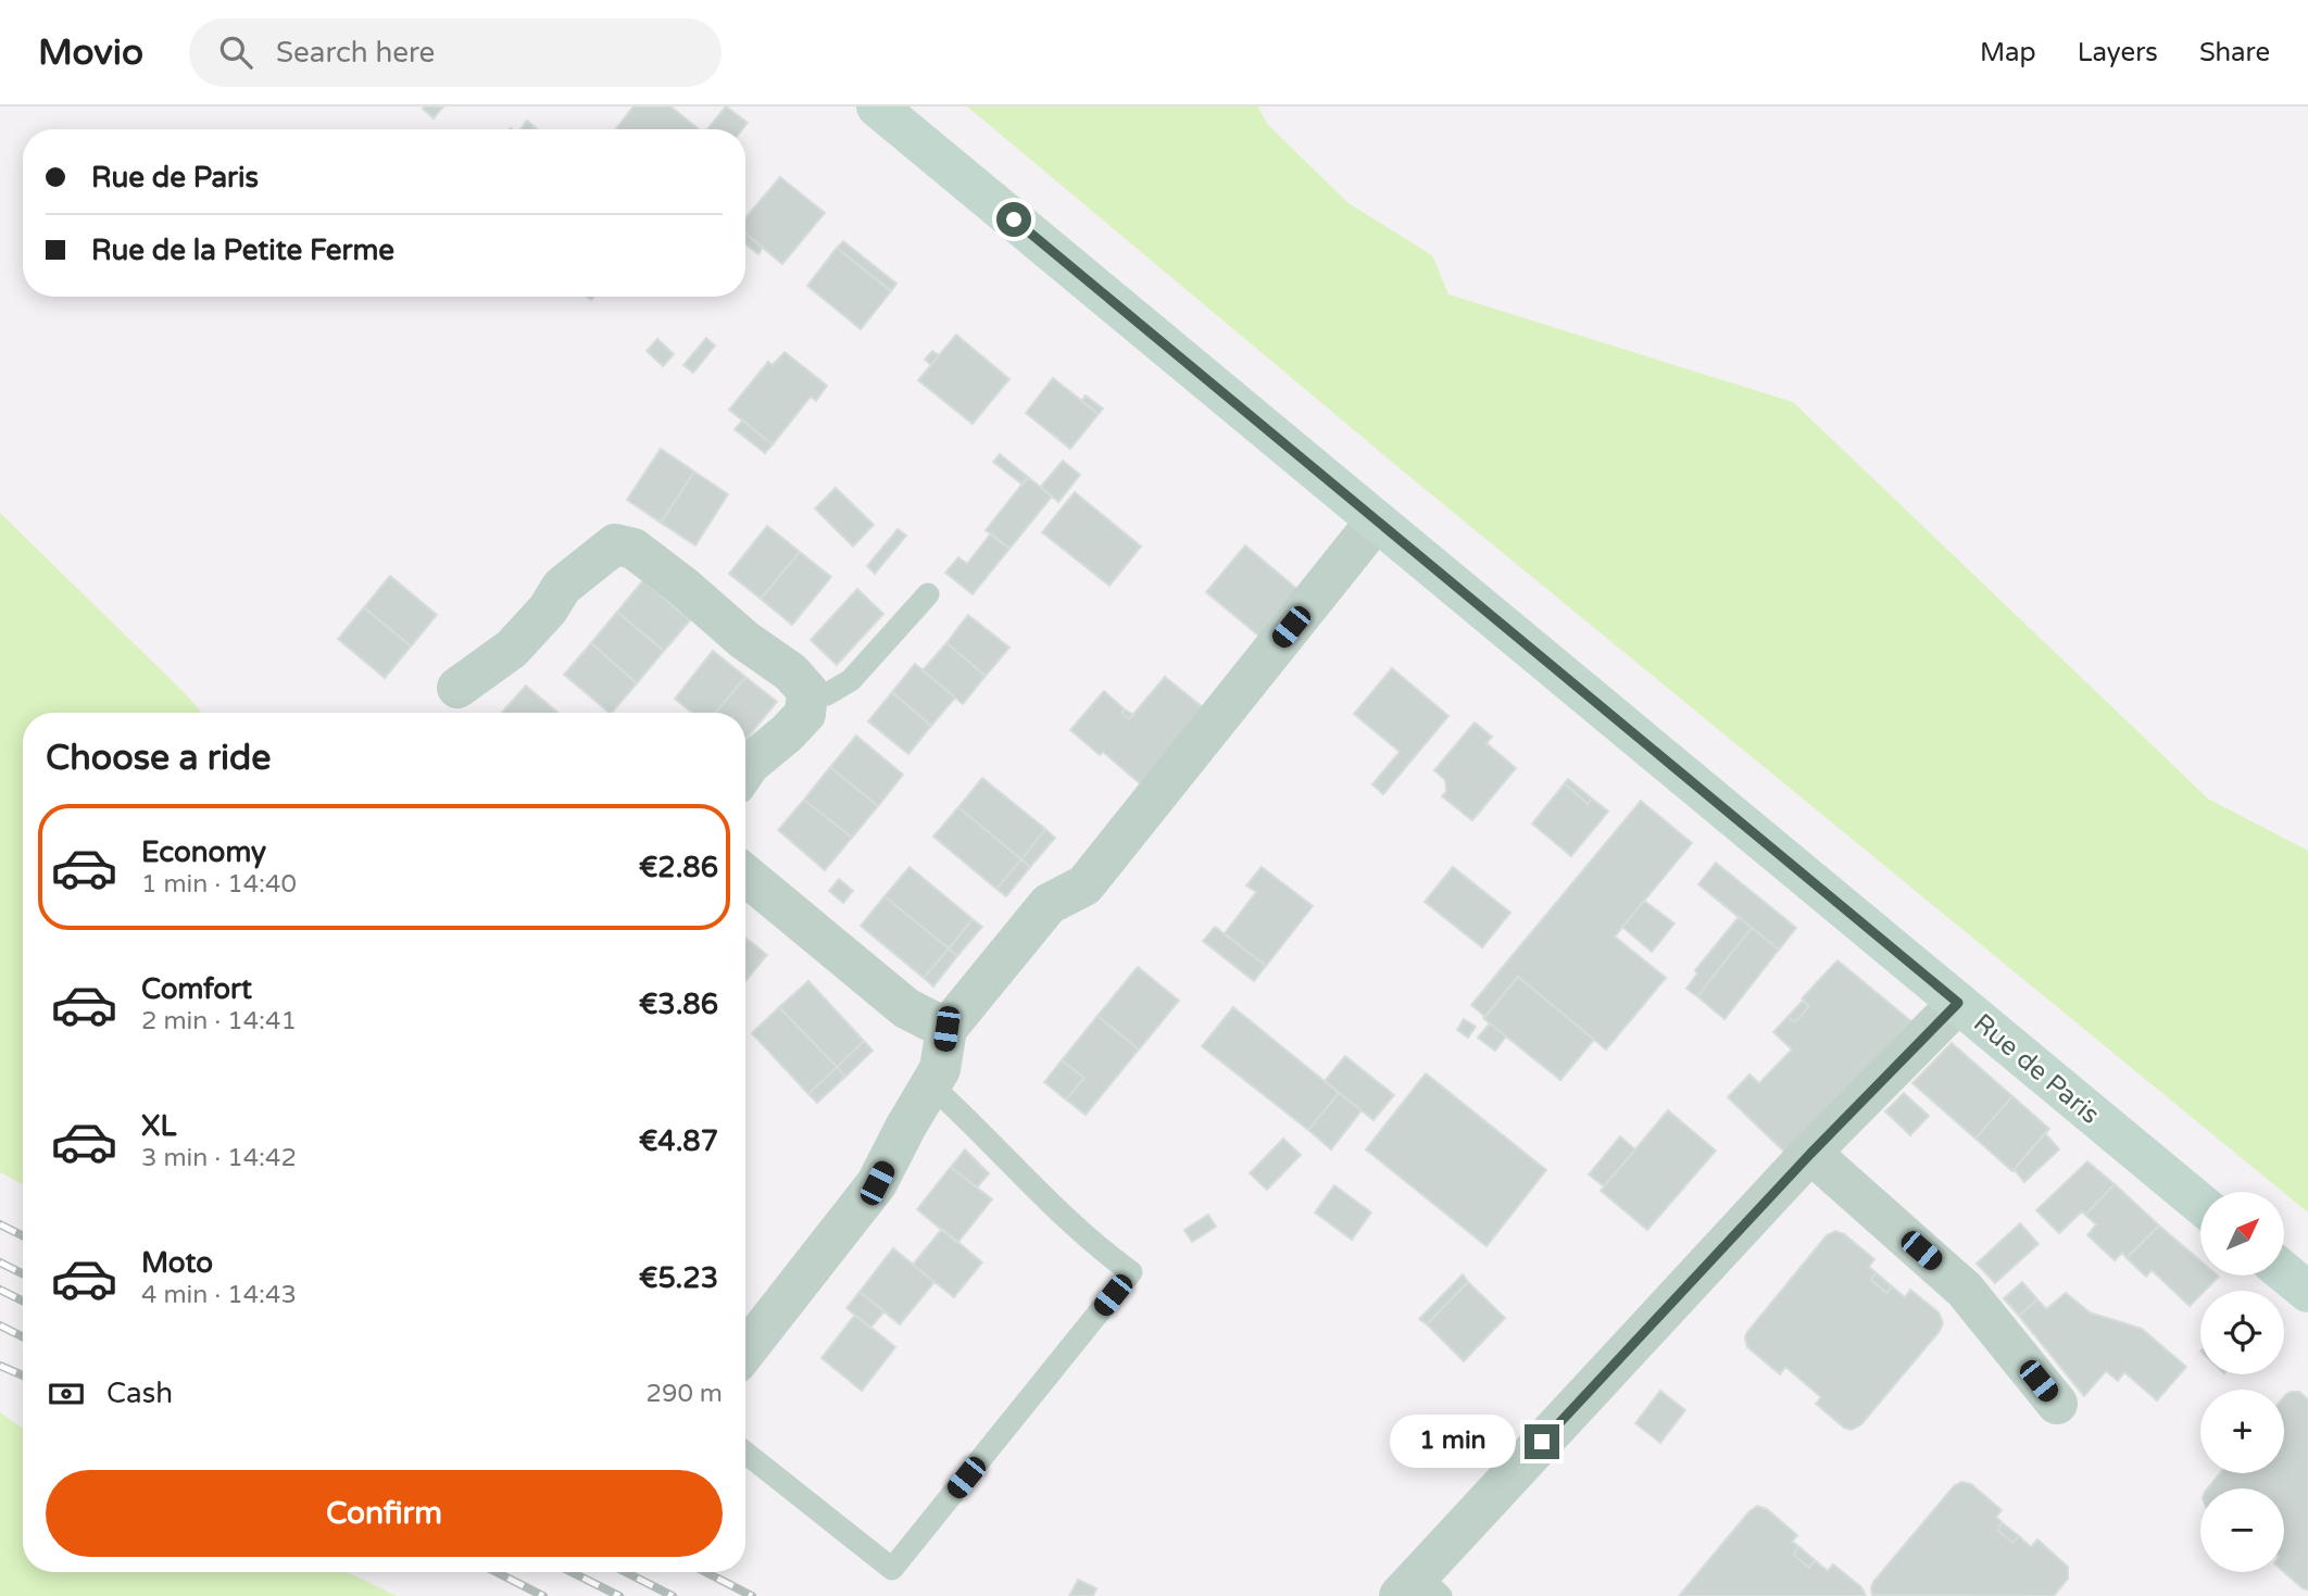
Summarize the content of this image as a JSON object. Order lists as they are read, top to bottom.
{
  "streets": {
    "main road": ["Rue de Paris"]
  },
  "north": "top right",
  "page": {
    "header": "Movio",
    "search": "Search here",
    "nav": ["Map", "Layers", "Share"],
    "banner": ["Rue de Paris", "Rue de la Petite Ferme"],
    "heading": "Choose a ride",
    "list": [
      {
        "name": "Economy",
        "note": "1 min · 14:40",
        "value": "€2.86"
      },
      {
        "name": "Comfort",
        "note": "2 min · 14:41",
        "value": "€3.86"
      },
      {
        "name": "XL",
        "note": "3 min · 14:42",
        "value": "€4.87"
      },
      {
        "name": "Moto",
        "note": "4 min · 14:43",
        "value": "€5.23"
      }
    ],
    "map_buttons": ["+", "−"],
    "pay": ["Cash", "290 m"],
    "bubble": "1 min",
    "buttons": "Confirm"
  }
}
